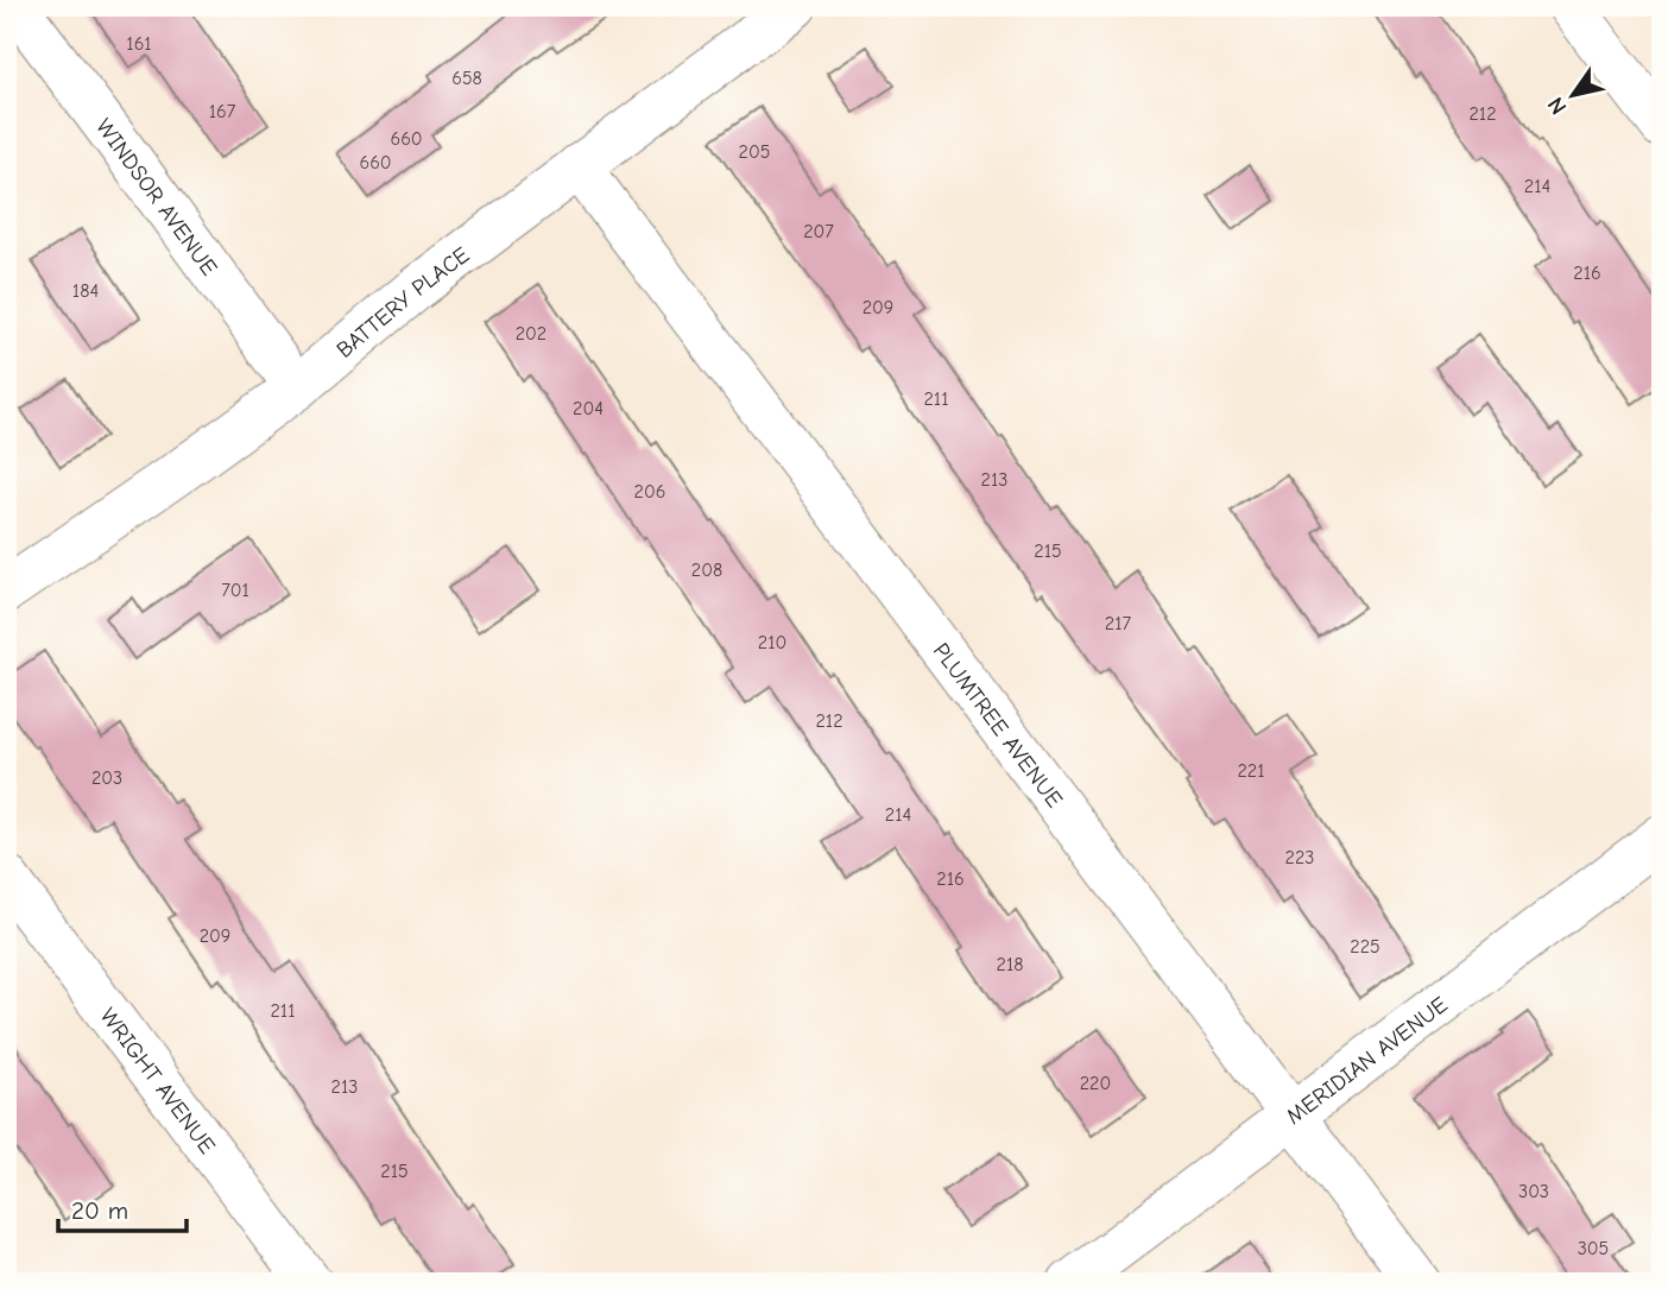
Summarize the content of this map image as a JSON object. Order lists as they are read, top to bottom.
{
  "streets": {
    "street": [
      "WINDSOR AVENUE",
      "BATTERY PLACE",
      "PLUMTREE AVENUE",
      "MERIDIAN AVENUE",
      "WRIGHT AVENUE"
    ]
  },
  "crossings": [
    ["WINDSOR AVENUE", "BATTERY PLACE"],
    ["BATTERY PLACE", "PLUMTREE AVENUE"],
    ["PLUMTREE AVENUE", "MERIDIAN AVENUE"]
  ],
  "house_numbers": [
    "161",
    "658",
    "167",
    "212",
    "660",
    "205",
    "660",
    "214",
    "207",
    "216",
    "184",
    "209",
    "202",
    "211",
    "204",
    "213",
    "206",
    "215",
    "208",
    "701",
    "217",
    "210",
    "212",
    "221",
    "203",
    "214",
    "223",
    "216",
    "209",
    "225",
    "218",
    "211",
    "220",
    "213",
    "215",
    "303",
    "305"
  ],
  "scale_bar": "20 m",
  "north": "bottom left"
}
